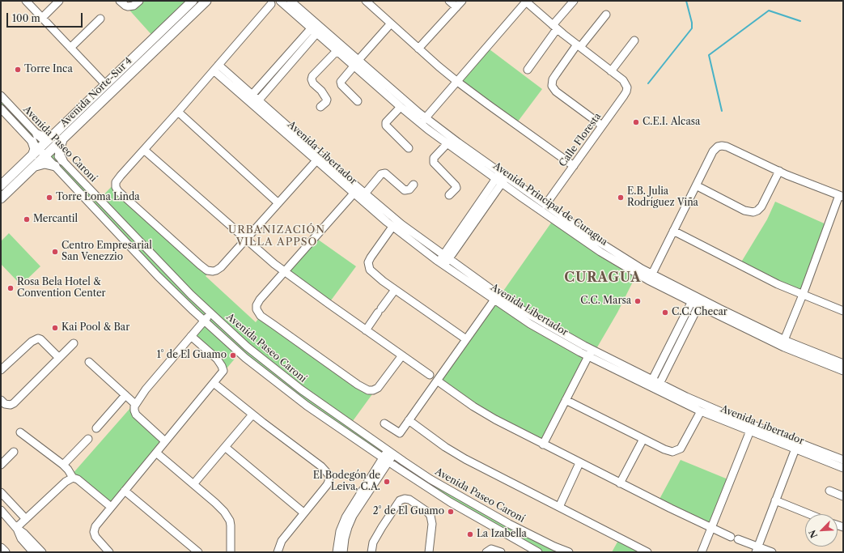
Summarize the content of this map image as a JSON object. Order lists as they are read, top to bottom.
{
  "streets": {
    "main road": ["Avenida Norte-Sur 4"],
    "street": [
      "Calle Floresta",
      "Avenida Paseo Caroní",
      "Avenida Libertador",
      "Avenida Principal de Curagua"
    ]
  },
  "crossings": [
    ["Avenida Norte-Sur 4", "Avenida Paseo Caroní"],
    ["Calle Floresta", "Avenida Principal de Curagua"]
  ],
  "districts": ["URBANIZACIÓN VILLA APPSO", "CURAGUA"],
  "places": [
    "Torre Inca",
    "C.E.I. Alcasa",
    "Torre Loma Linda",
    "E.B. Julia Rodríguez Viña",
    "Mercantil",
    "Centro Empresarial San Venezzio",
    "Rosa Bela Hotel & Convention Center",
    "C.C. Marsa",
    "C.C. Checar",
    "Kai Pool & Bar",
    "1° de El Guamo",
    "El Bodegón de Leiva, C.A.",
    "2° de El Guamo",
    "La Izabella"
  ],
  "scale_bar": "100 m",
  "north": "bottom left"
}
